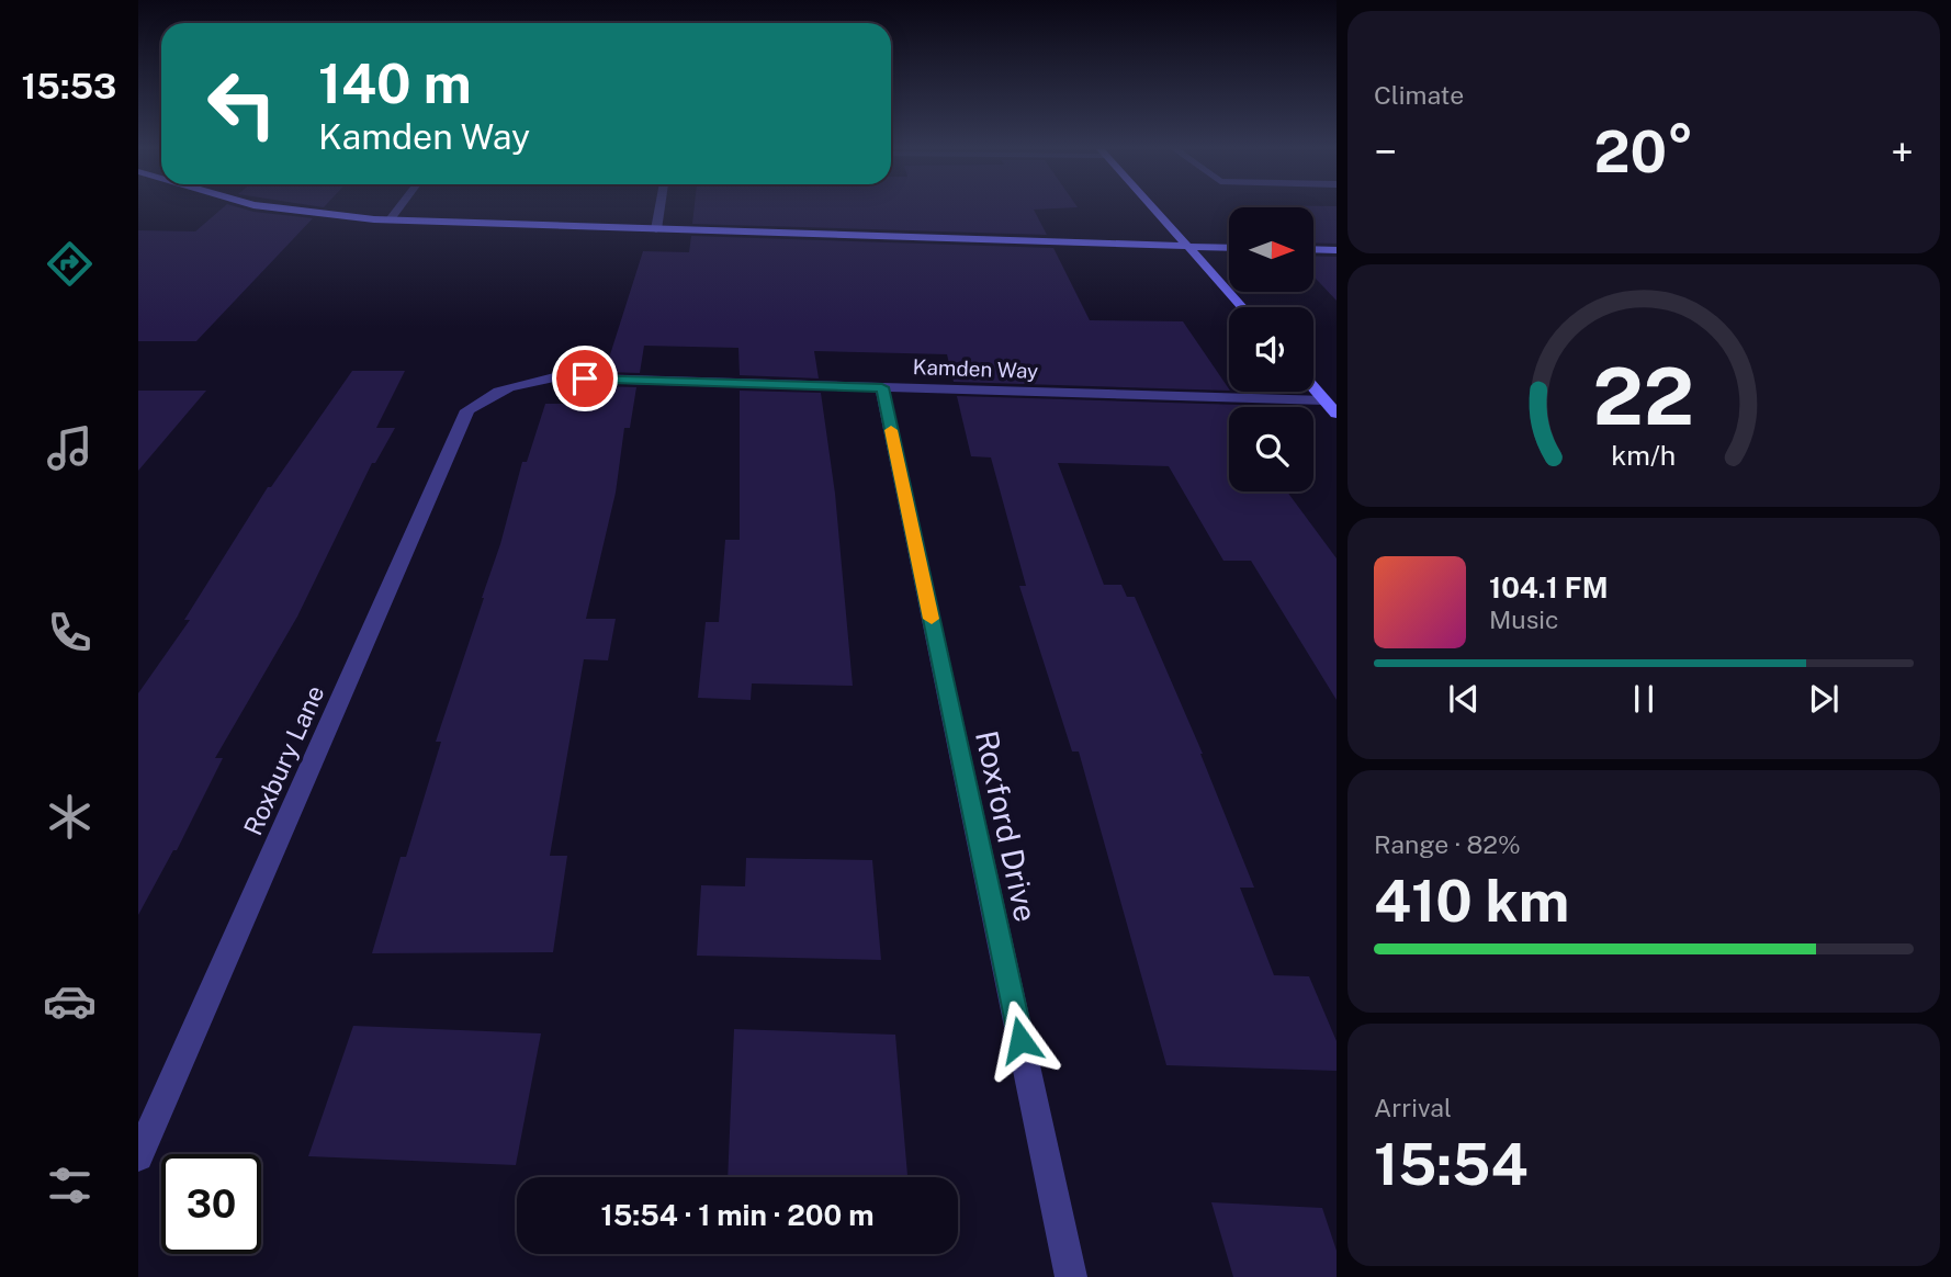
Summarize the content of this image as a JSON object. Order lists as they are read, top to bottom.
{
  "streets": {
    "street": ["Kamden Way", "Roxbury Lane", "Roxford Drive"]
  },
  "crossings": [
    ["Kamden Way", "Roxbury Lane"],
    ["Kamden Way", "Roxford Drive"]
  ],
  "north": "right",
  "page": {
    "tabs": "15:53",
    "tile": [
      "Climate",
      ["Range · 82%", "410 km"],
      ["Arrival", "15:54"]
    ],
    "turn": ["140 m", "Kamden Way"],
    "heat": ["−", "20°", "+"],
    "song": ["104.1 FM", "Music"],
    "limit": "30",
    "trip": "15:54 · 1 min · 200 m",
    "gauge": ["22", "km/h"]
  }
}
